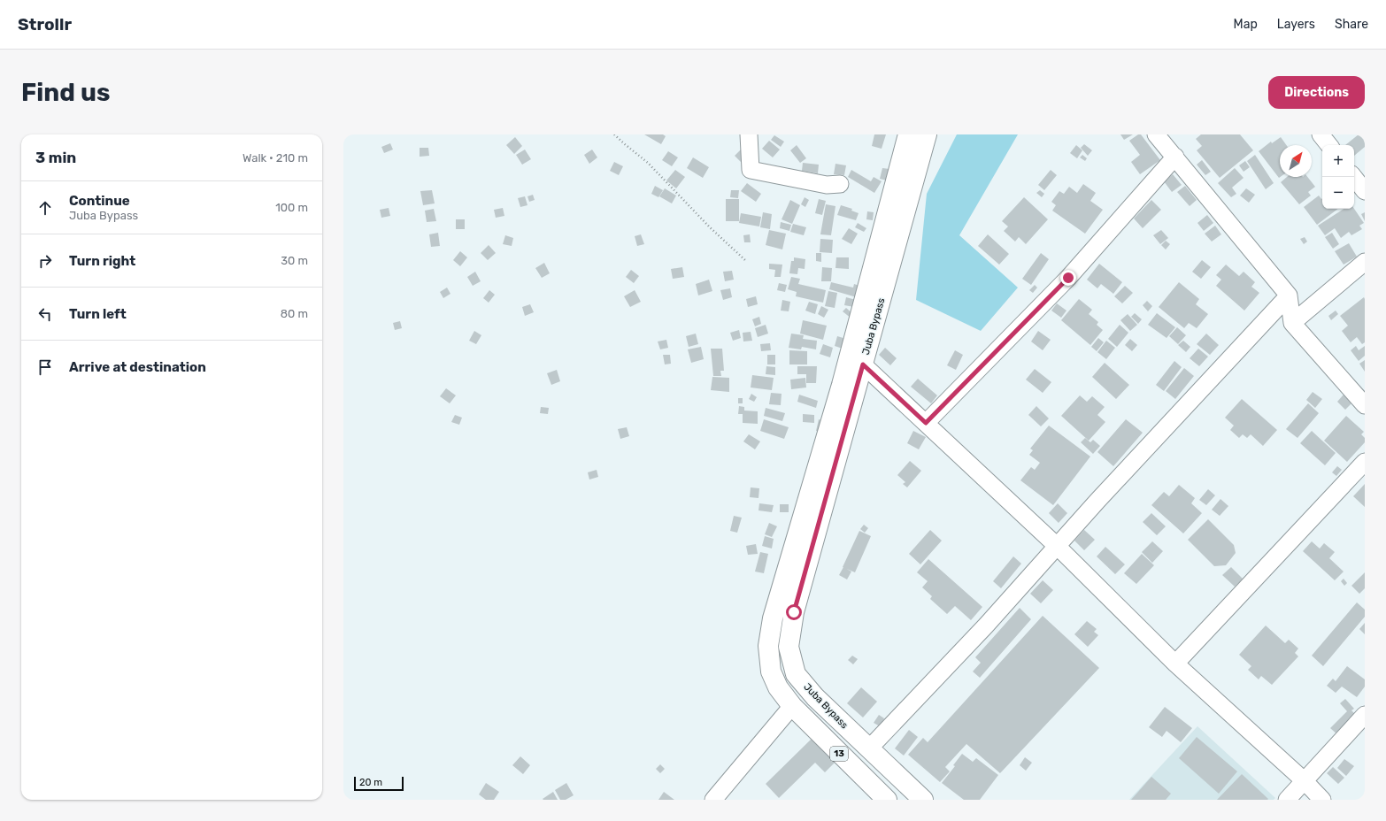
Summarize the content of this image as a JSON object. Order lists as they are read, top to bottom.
{
  "streets": {
    "main road": ["Juba Bypass", "13"]
  },
  "scale_bar": "20 m",
  "north": "top right",
  "page": {
    "header": "Strollr",
    "nav": ["Map", "Layers", "Share"],
    "buttons": "Directions",
    "title": "Find us",
    "heading": ["3 min", "Walk · 210 m"],
    "map_buttons": ["+", "−"],
    "list": [
      ["Continue", "Juba Bypass", "100 m"],
      ["Turn right", "30 m"],
      ["Turn left", "80 m"],
      "Arrive at destination"
    ],
    "scale": "20 m"
  }
}
